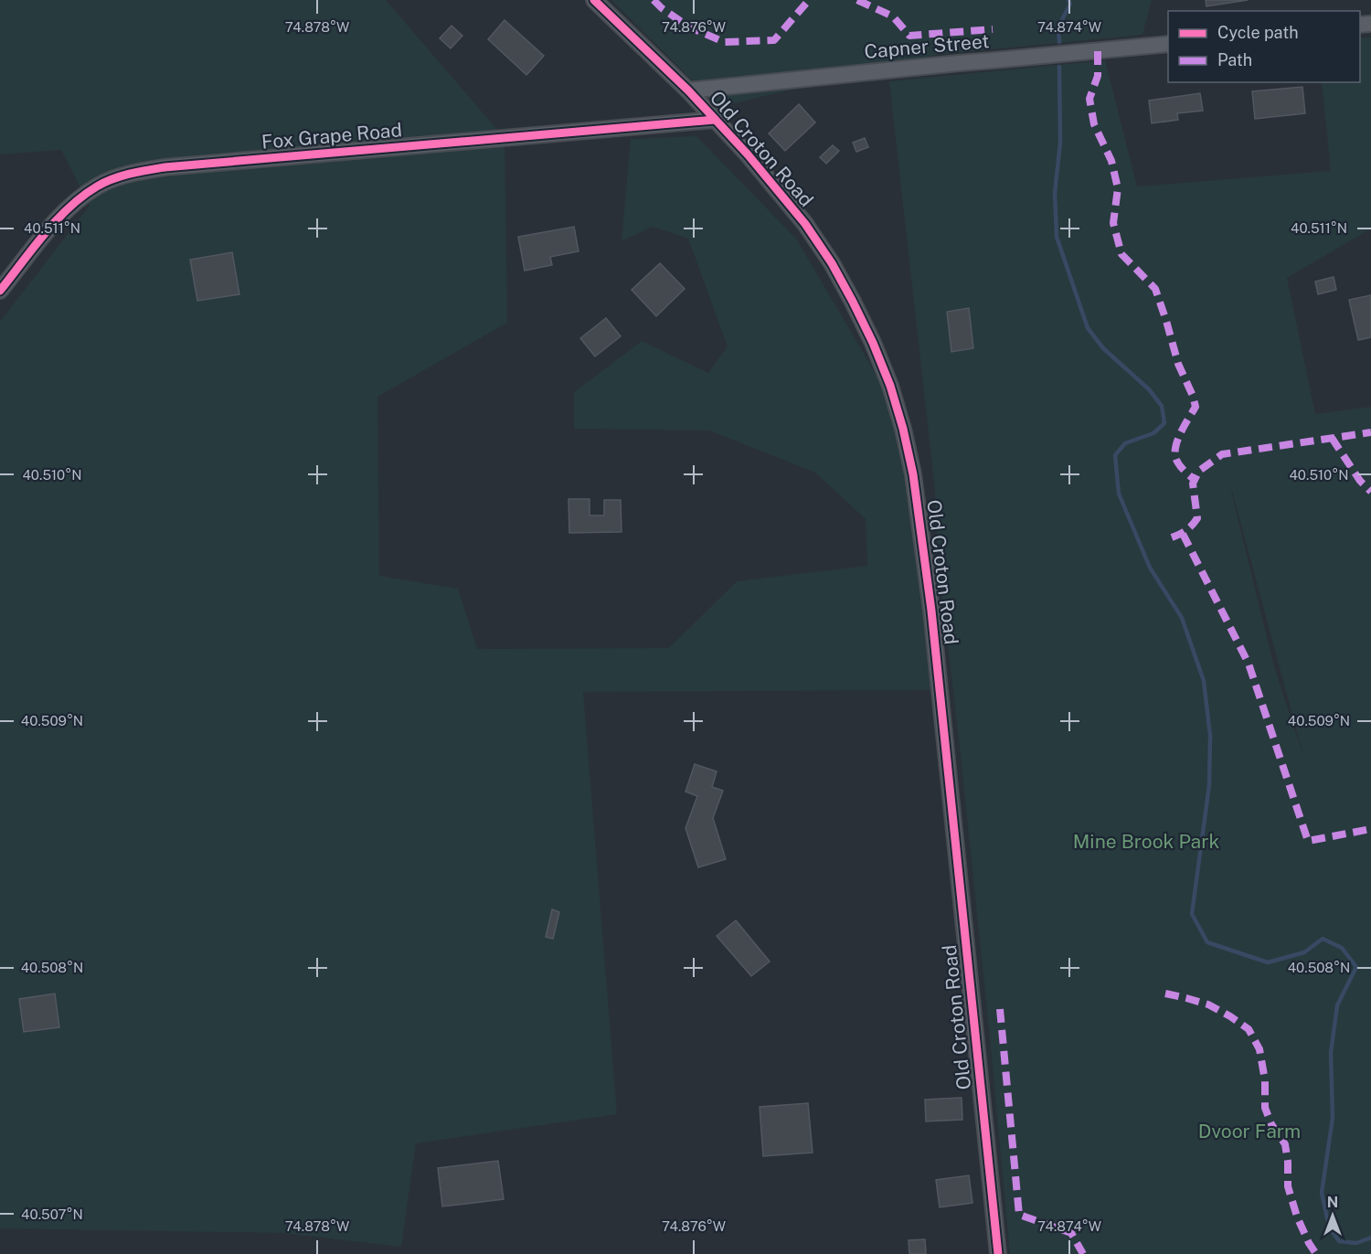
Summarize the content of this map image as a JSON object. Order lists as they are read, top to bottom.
{
  "streets": {
    "street": ["Capner Street", "Fox Grape Road", "Old Croton Road"]
  },
  "crossings": [
    ["Capner Street", "Old Croton Road"],
    ["Fox Grape Road", "Old Croton Road"]
  ],
  "parks": ["Mine Brook Park", "Dvoor Farm"],
  "legend": ["Cycle path", "Path"],
  "north": "top",
  "coordinates": [
    "74.878°W",
    "74.876°W",
    "74.874°W",
    "40.511°N",
    "40.510°N",
    "40.509°N",
    "40.508°N",
    "40.507°N"
  ]
}
